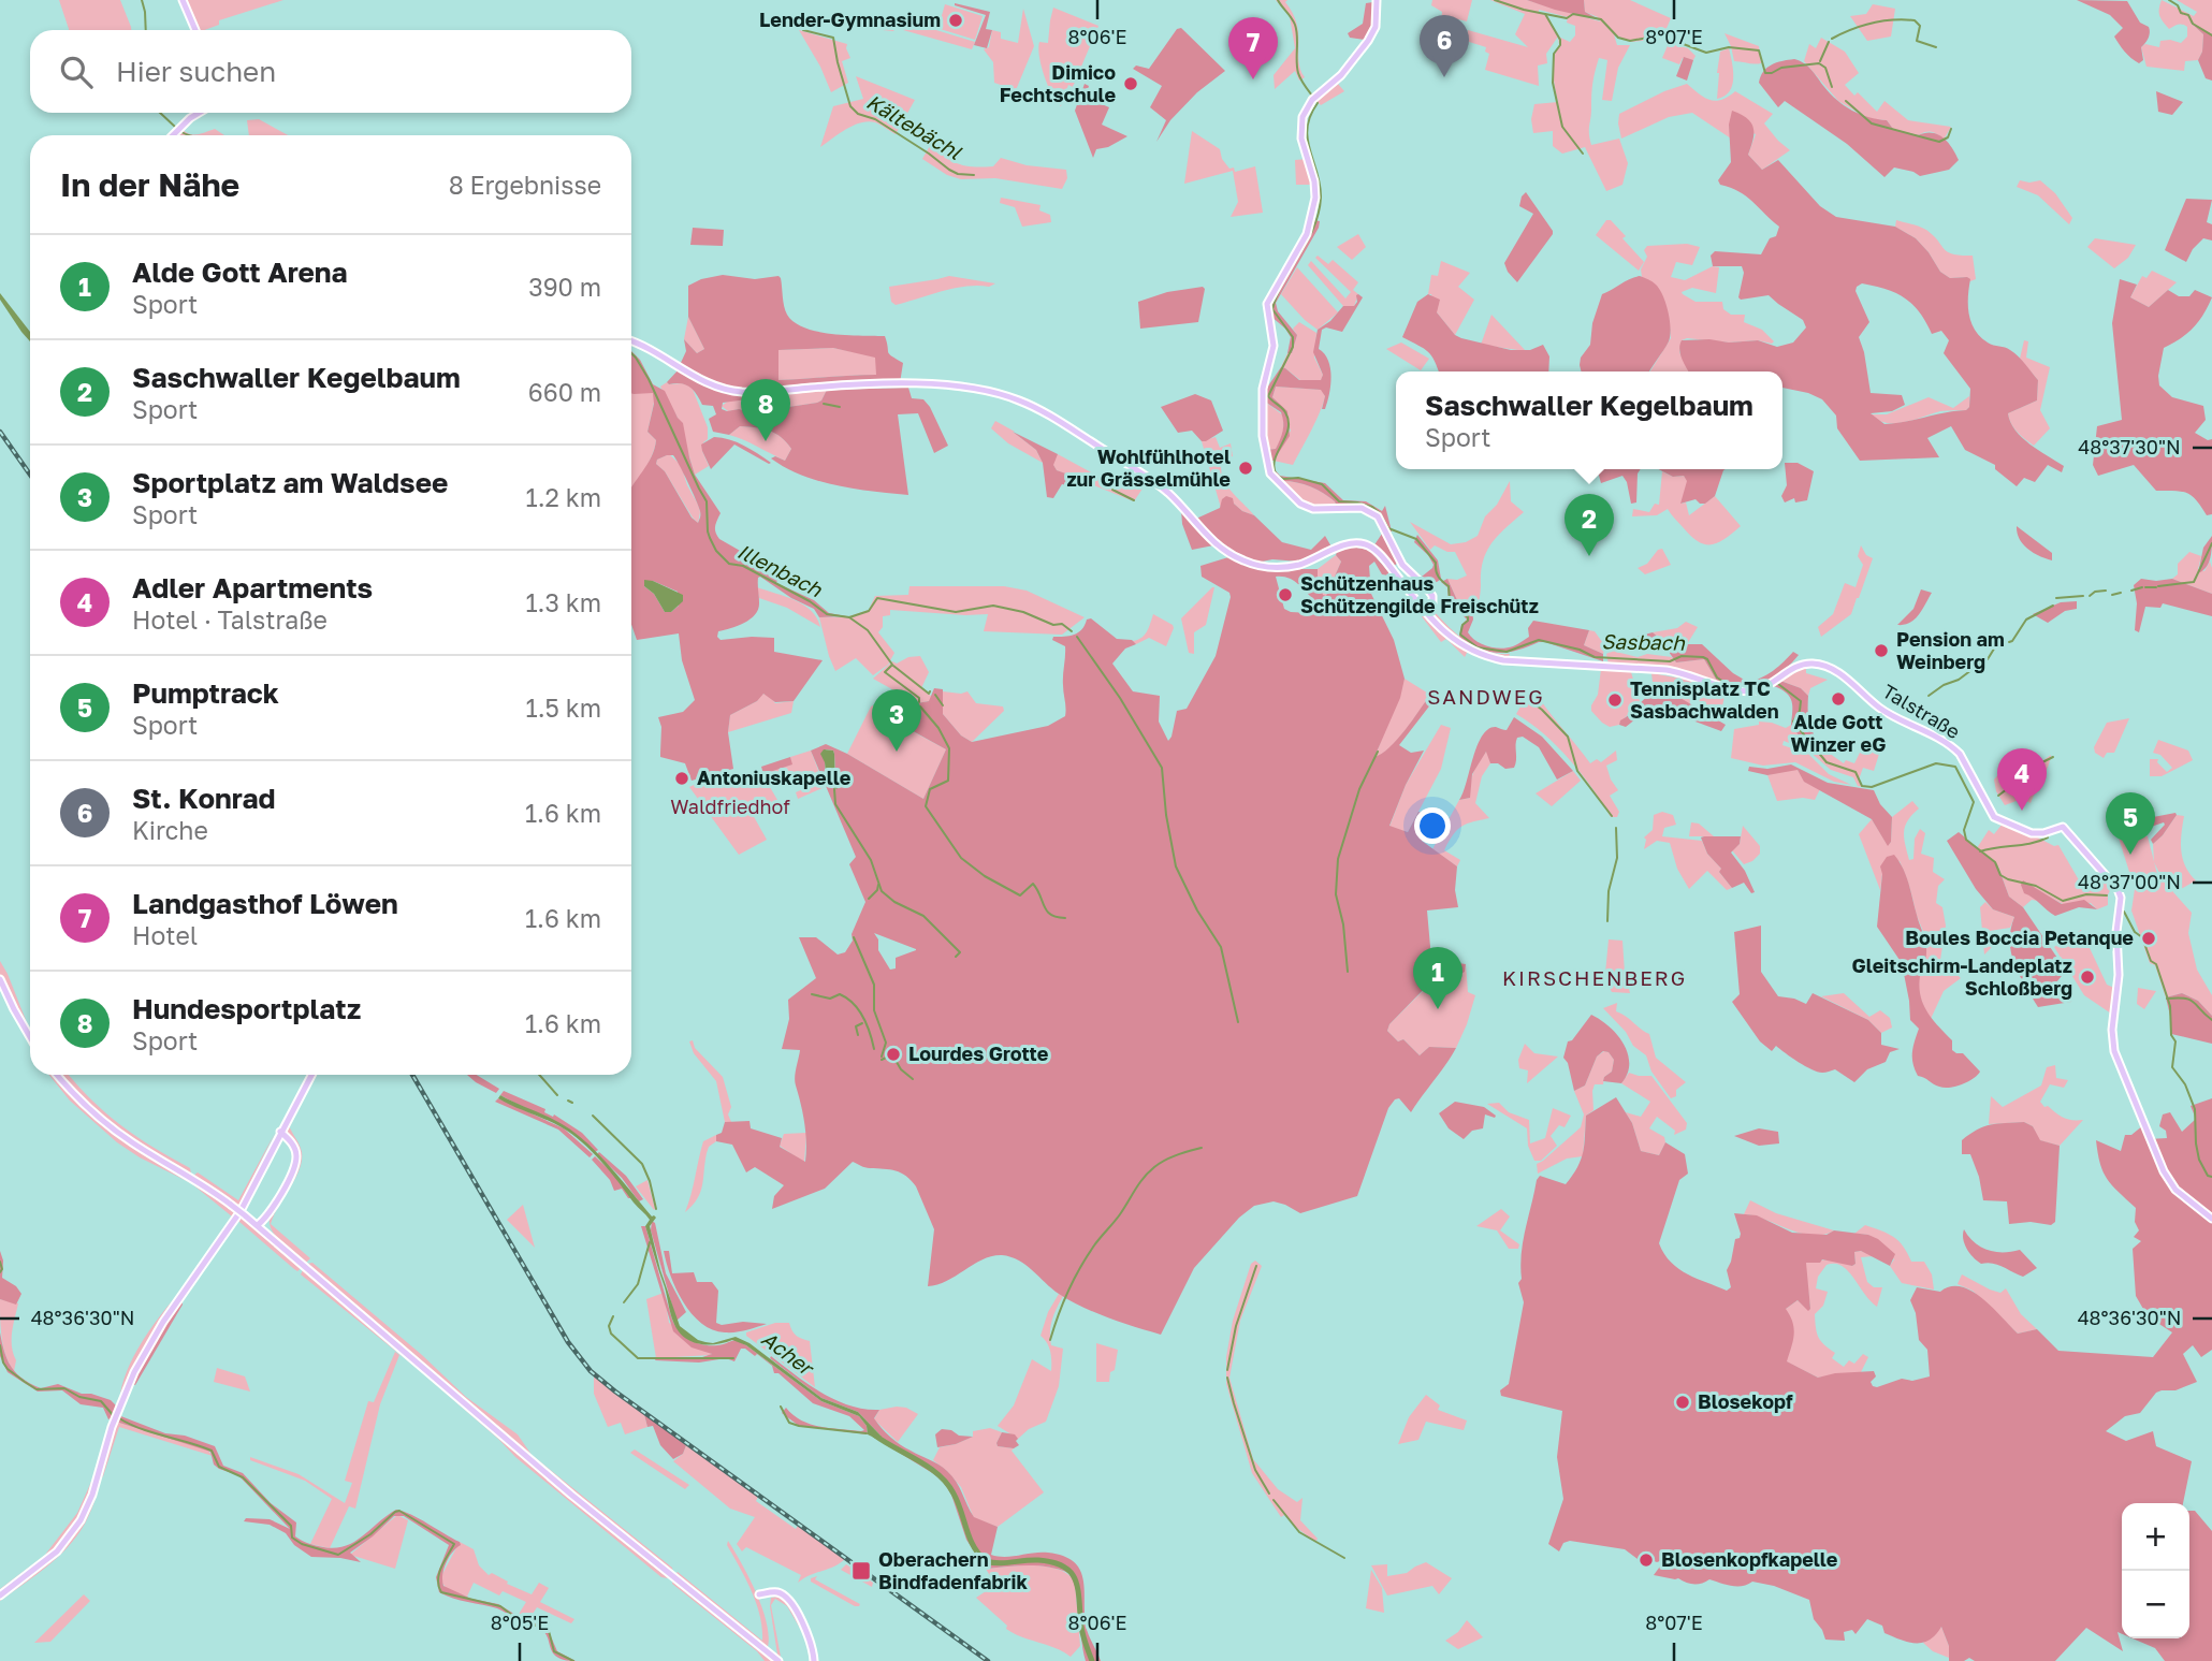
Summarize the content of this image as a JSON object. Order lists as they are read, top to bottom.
{
  "streets": {
    "main road": ["Talstraße"]
  },
  "districts": ["SANDWEG", "KIRSCHENBERG"],
  "water": [
    "Kältebächl",
    "Illenbach",
    "Sasbach",
    "Acher"
  ],
  "parks": ["Waldfriedhof"],
  "places": {
    "other": [
      "Lender-Gymnasium",
      "Dimico Fechtschule",
      "Wohlfühlhotel zur Grässelmühle",
      "Schützenhaus Schützengilde Freischütz",
      "Pension am Weinberg",
      "Alde Gott Winzer eG",
      "Tennisplatz TC Sasbachwalden",
      "Antoniuskapelle",
      "Boules Boccia Petanque",
      "Gleitschirm-Landeplatz Schloßberg",
      "Lourdes Grotte",
      "Blosekopf",
      "Blosenkopfkapelle"
    ],
    "transit": ["Oberachern Bindfadenfabrik"]
  },
  "page": {
    "pins": [
      "6",
      "7",
      "8",
      "2",
      "3",
      "4",
      "5",
      "1"
    ],
    "search": "Hier suchen",
    "heading": ["In der Nähe", "8 Ergebnisse"],
    "list": [
      {
        "mark": "1",
        "name": "Alde Gott Arena",
        "note": "Sport",
        "value": "390 m"
      },
      {
        "mark": "2",
        "name": "Saschwaller Kegelbaum",
        "note": "Sport",
        "value": "660 m"
      },
      {
        "mark": "3",
        "name": "Sportplatz am Waldsee",
        "note": "Sport",
        "value": "1.2 km"
      },
      {
        "mark": "4",
        "name": "Adler Apartments",
        "note": "Hotel · Talstraße",
        "value": "1.3 km"
      },
      {
        "mark": "5",
        "name": "Pumptrack",
        "note": "Sport",
        "value": "1.5 km"
      },
      {
        "mark": "6",
        "name": "St. Konrad",
        "note": "Kirche",
        "value": "1.6 km"
      },
      {
        "mark": "7",
        "name": "Landgasthof Löwen",
        "note": "Hotel",
        "value": "1.6 km"
      },
      {
        "mark": "8",
        "name": "Hundesportplatz",
        "note": "Sport",
        "value": "1.6 km"
      }
    ],
    "popup": ["Saschwaller Kegelbaum", "Sport"],
    "map_buttons": ["+", "−"]
  },
  "coordinates": [
    "8°06'E",
    "8°07'E",
    "48°37'30\"N",
    "48°37'00\"N",
    "48°36'30\"N",
    "8°05'E"
  ]
}
